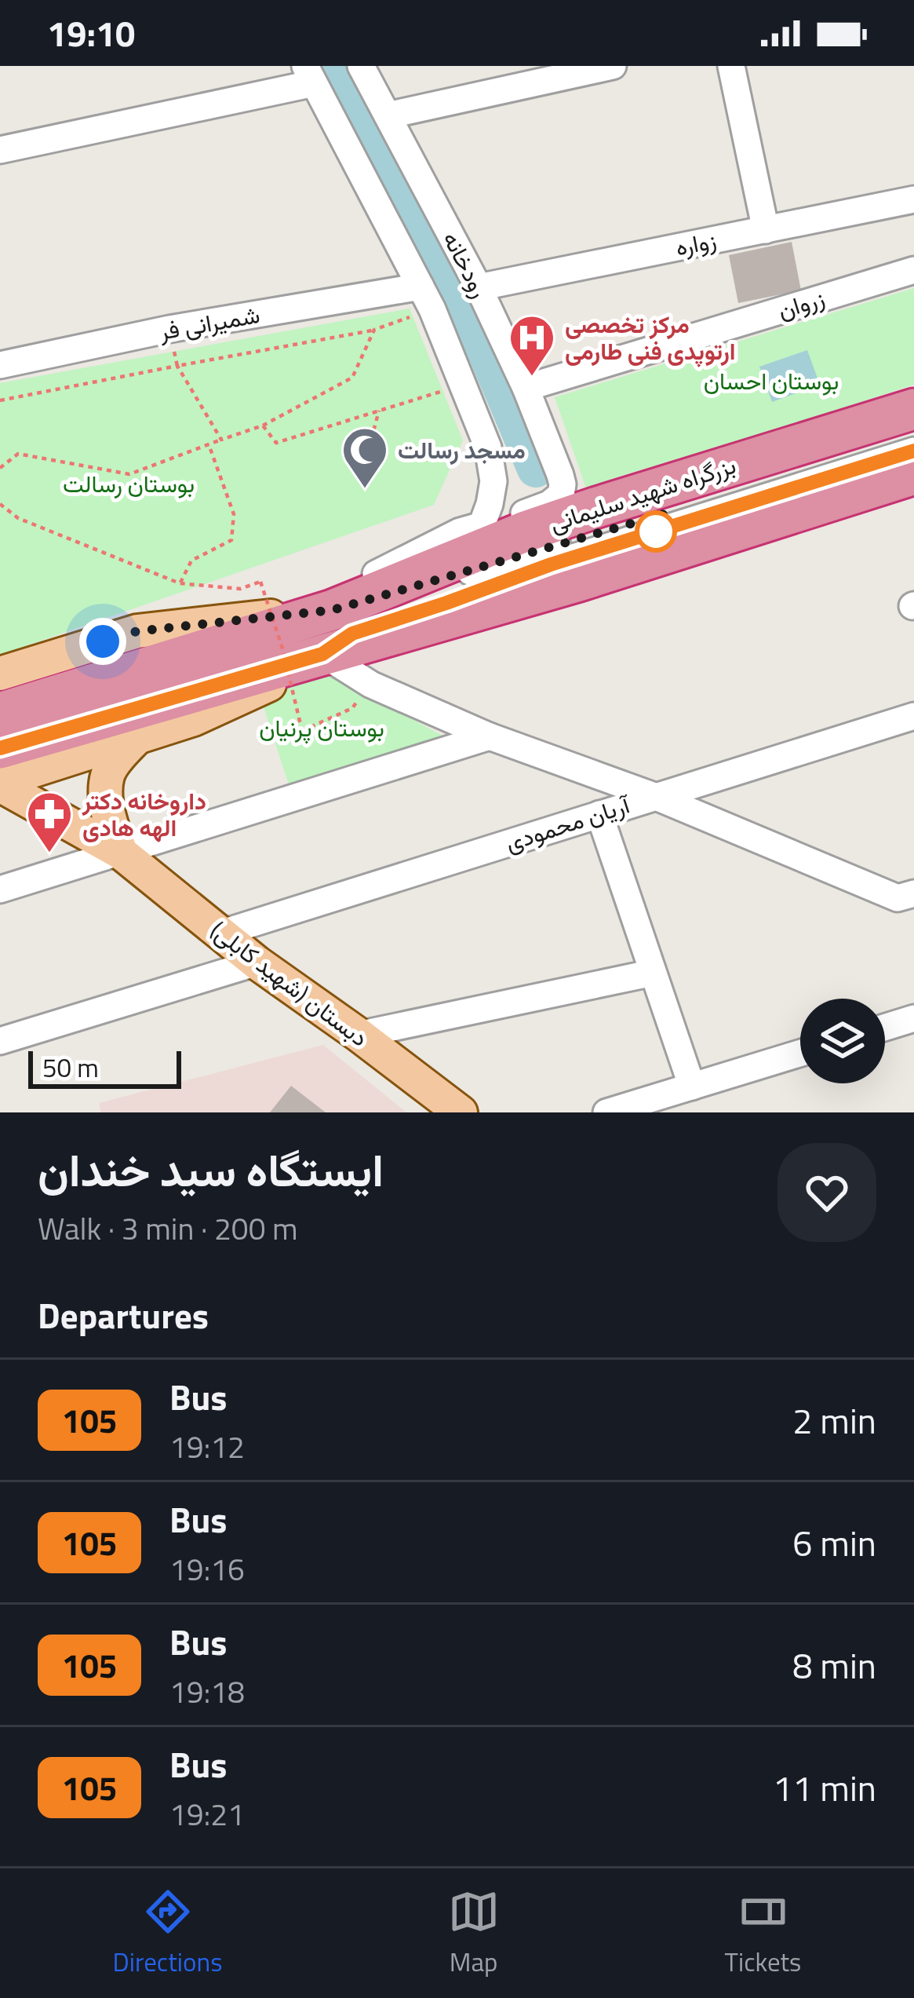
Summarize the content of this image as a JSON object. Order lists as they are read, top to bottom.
{
  "streets": {
    "highway": ["بزرگراه شهید سلیمانی"],
    "main road": ["دبستان (شهید کابلی)"],
    "street": [
      "زواره",
      "رودخانه",
      "زروان",
      "شمیرانی فر",
      "آریان محمودی"
    ]
  },
  "crossings": [
    ["زواره", "رودخانه"],
    ["رودخانه", "زروان"],
    ["رودخانه", "بزرگراه شهید سلیمانی"],
    ["آریان محمودی", "دبستان (شهید کابلی)"]
  ],
  "parks": ["بوستان احسان", "بوستان رسالت", "بوستان پرنیان"],
  "places": {
    "hospital": ["مرکز تخصصی ارتوپدی فنی طارمی"],
    "mosque": ["مسجد رسالت"],
    "pharmacy": ["داروخانه دکتر الهه هادی"]
  },
  "lines": ["bus line 105"],
  "scale_bar": "50 m",
  "page": {
    "status": "19:10",
    "scale": "50 m",
    "heading": [
      ["ایستگاه سید خندان", "Walk · 3 min · 200 m"],
      "Departures"
    ],
    "list": [
      {
        "mark": "105",
        "name": "Bus",
        "note": "19:12",
        "value": "2 min"
      },
      {
        "mark": "105",
        "name": "Bus",
        "note": "19:16",
        "value": "6 min"
      },
      {
        "mark": "105",
        "name": "Bus",
        "note": "19:18",
        "value": "8 min"
      },
      {
        "mark": "105",
        "name": "Bus",
        "note": "19:21",
        "value": "11 min"
      }
    ],
    "tabs": ["Directions", "Map", "Tickets"]
  }
}
